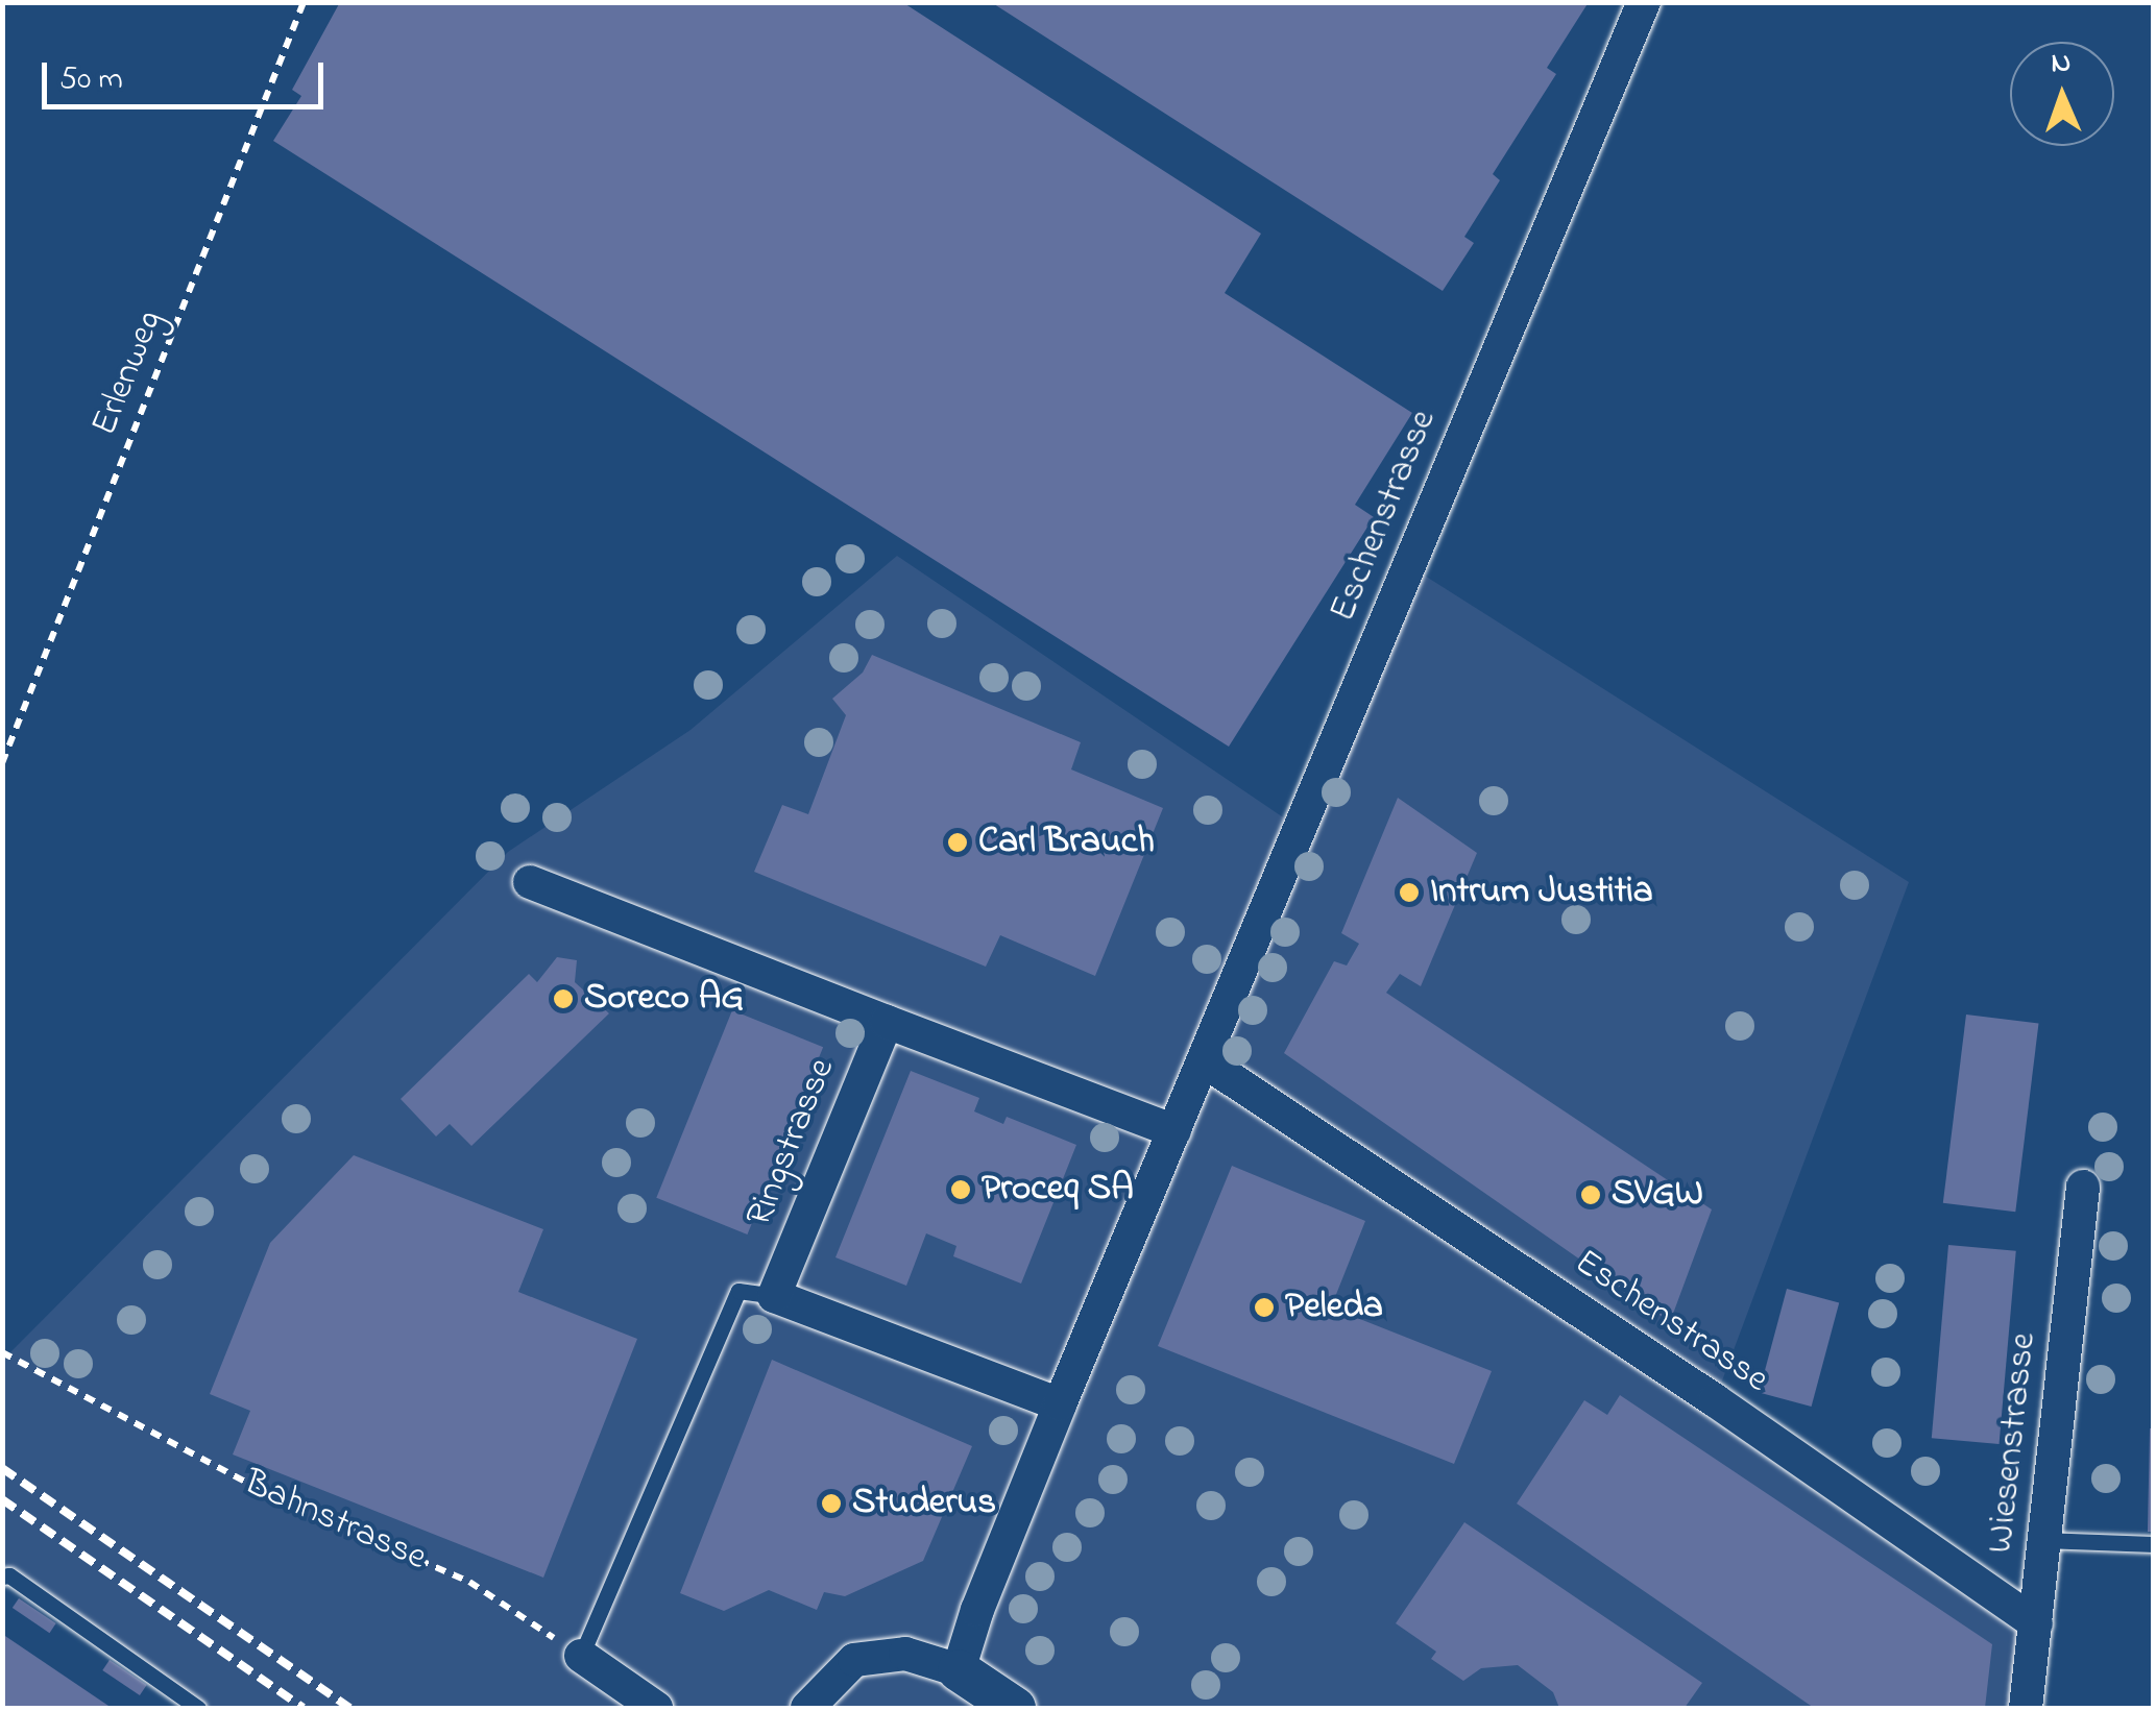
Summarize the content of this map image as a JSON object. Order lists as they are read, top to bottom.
{
  "streets": {
    "street": ["Eschenstrasse", "Ringstrasse", "Wiesenstrasse"],
    "path": ["Erlenweg", "Bahnstrasse"]
  },
  "crossings": [
    ["Eschenstrasse", "Wiesenstrasse"]
  ],
  "places": [
    "Carl Brauch",
    "Intrum Justitia",
    "Soreco AG",
    "Proceq SA",
    "SVGW",
    "Peleda",
    "Studerus"
  ],
  "scale_bar": "50 m",
  "north": "top"
}
